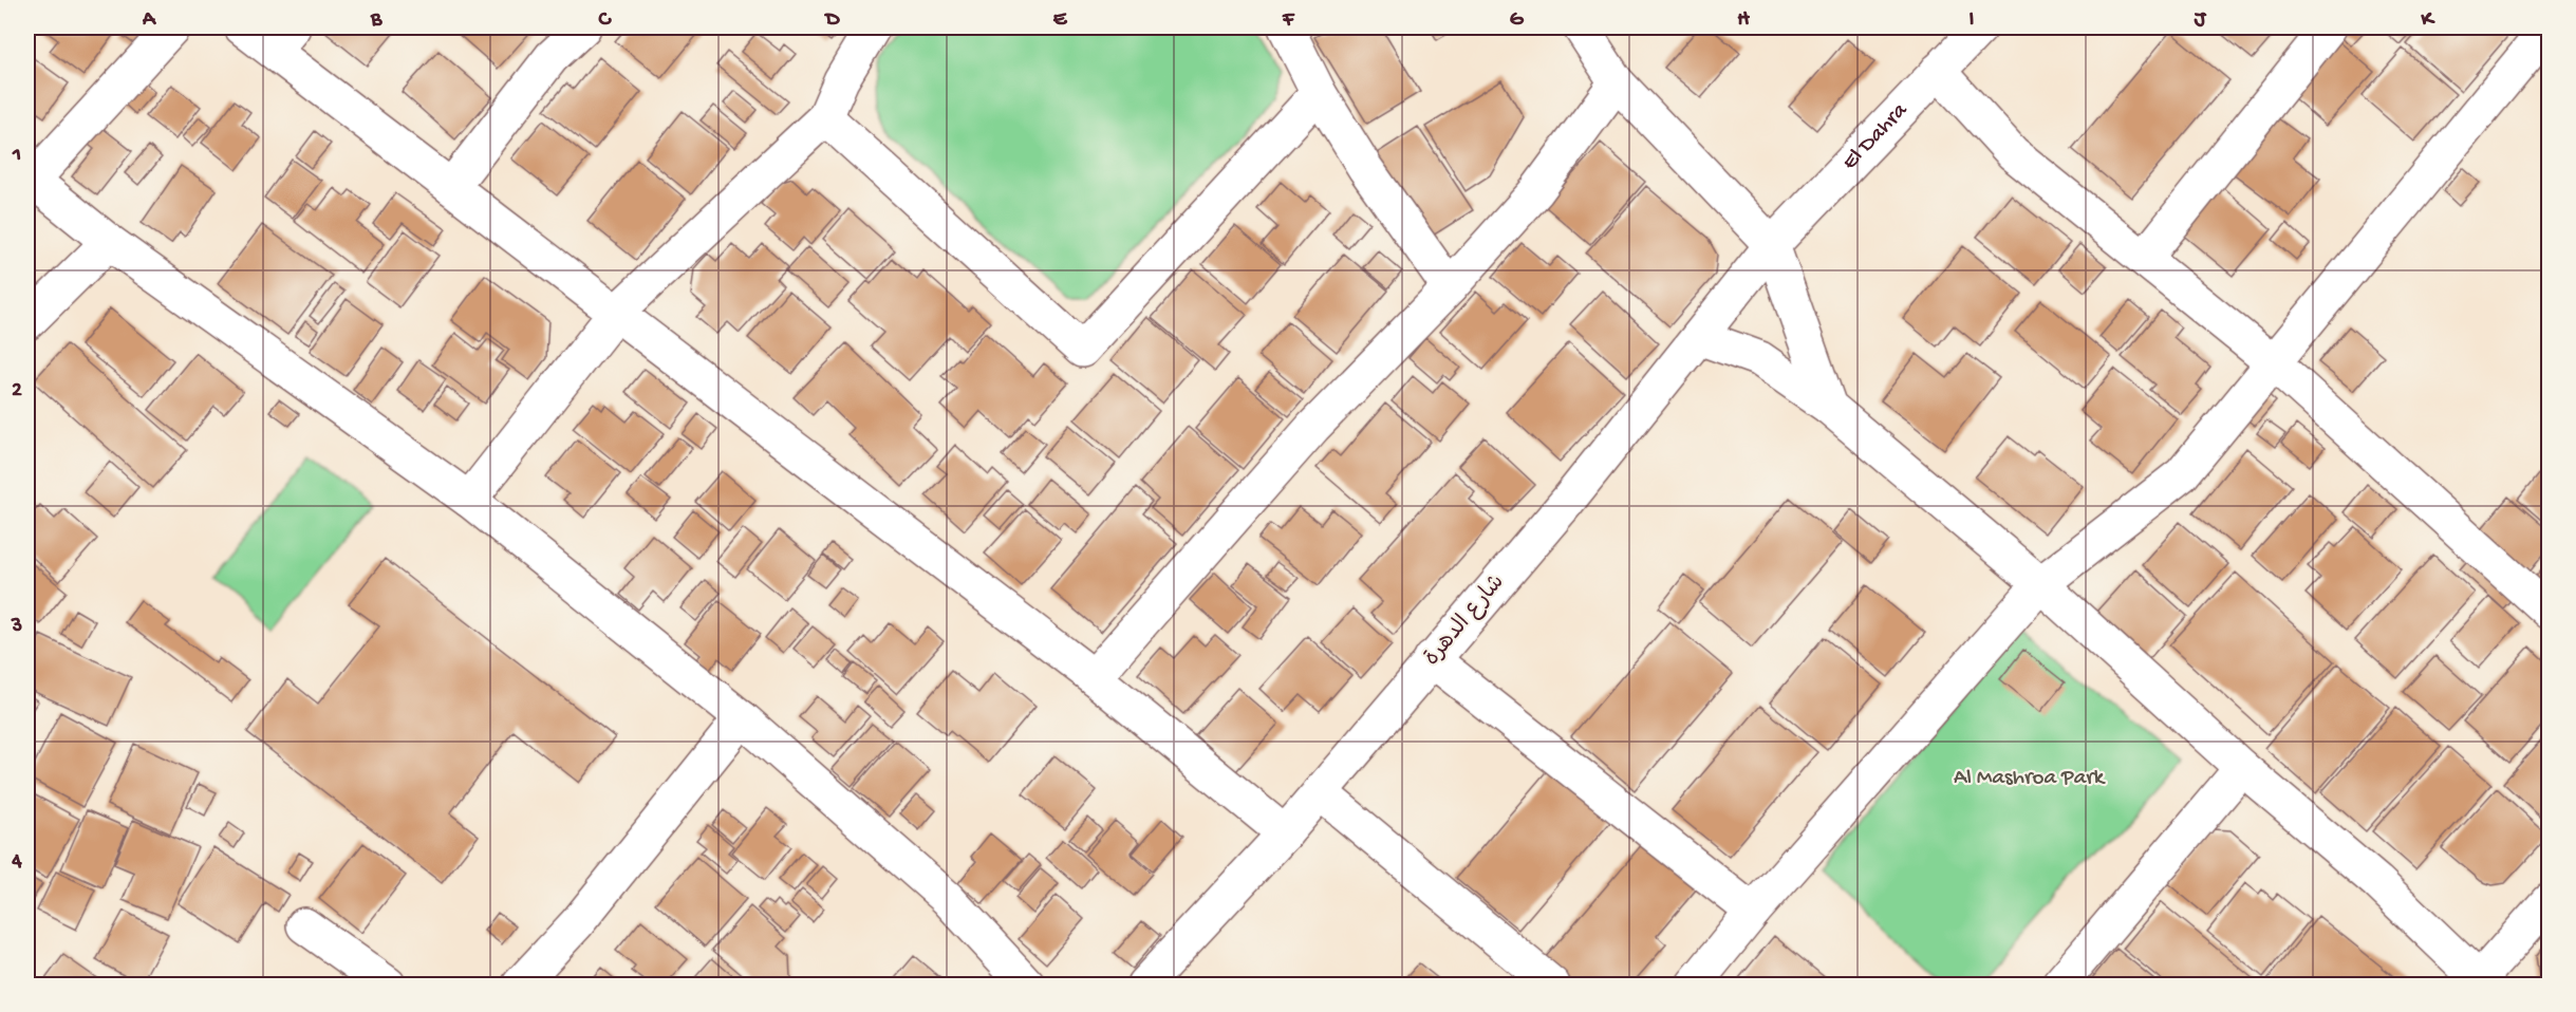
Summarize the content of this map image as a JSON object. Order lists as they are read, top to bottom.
{
  "streets": {
    "street": ["El Dahra", "شارع الدهرة"]
  },
  "crossings": [
    ["El Dahra", "شارع الدهرة"]
  ],
  "parks": ["Al Mashroa Park"],
  "grid": {
    "columns": [
      "A",
      "B",
      "C",
      "D",
      "E",
      "F",
      "G",
      "H",
      "I",
      "J",
      "K"
    ],
    "rows": [
      "1",
      "2",
      "3",
      "4"
    ]
  }
}
